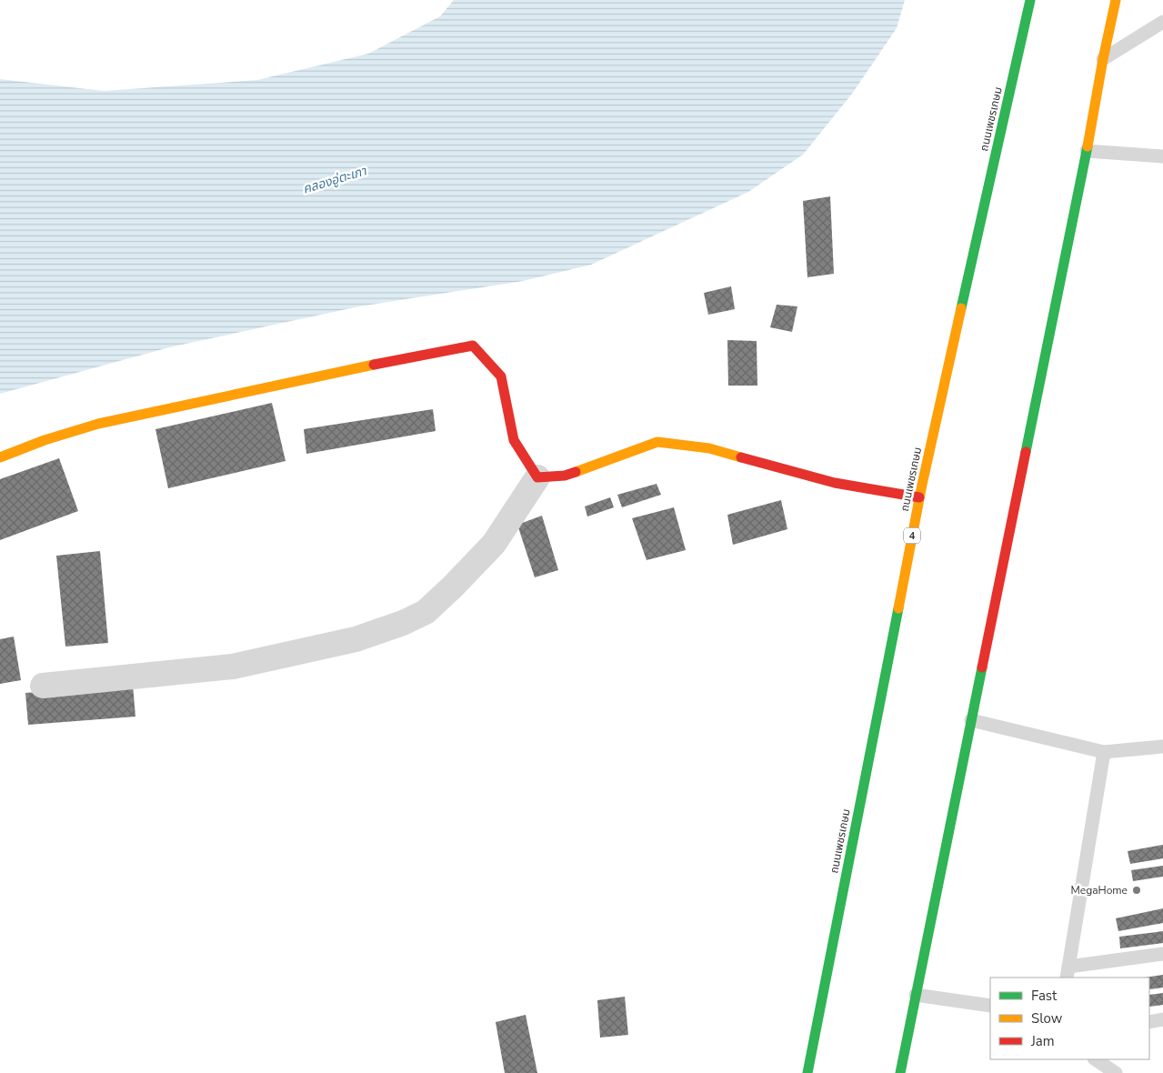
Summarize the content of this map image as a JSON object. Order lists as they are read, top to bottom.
{
  "streets": {
    "main road": ["ถนนเพชรเกษม", "4"]
  },
  "water": ["คลองอู่ตะเภา"],
  "places": ["MegaHome"],
  "legend": ["Fast", "Slow", "Jam"]
}
